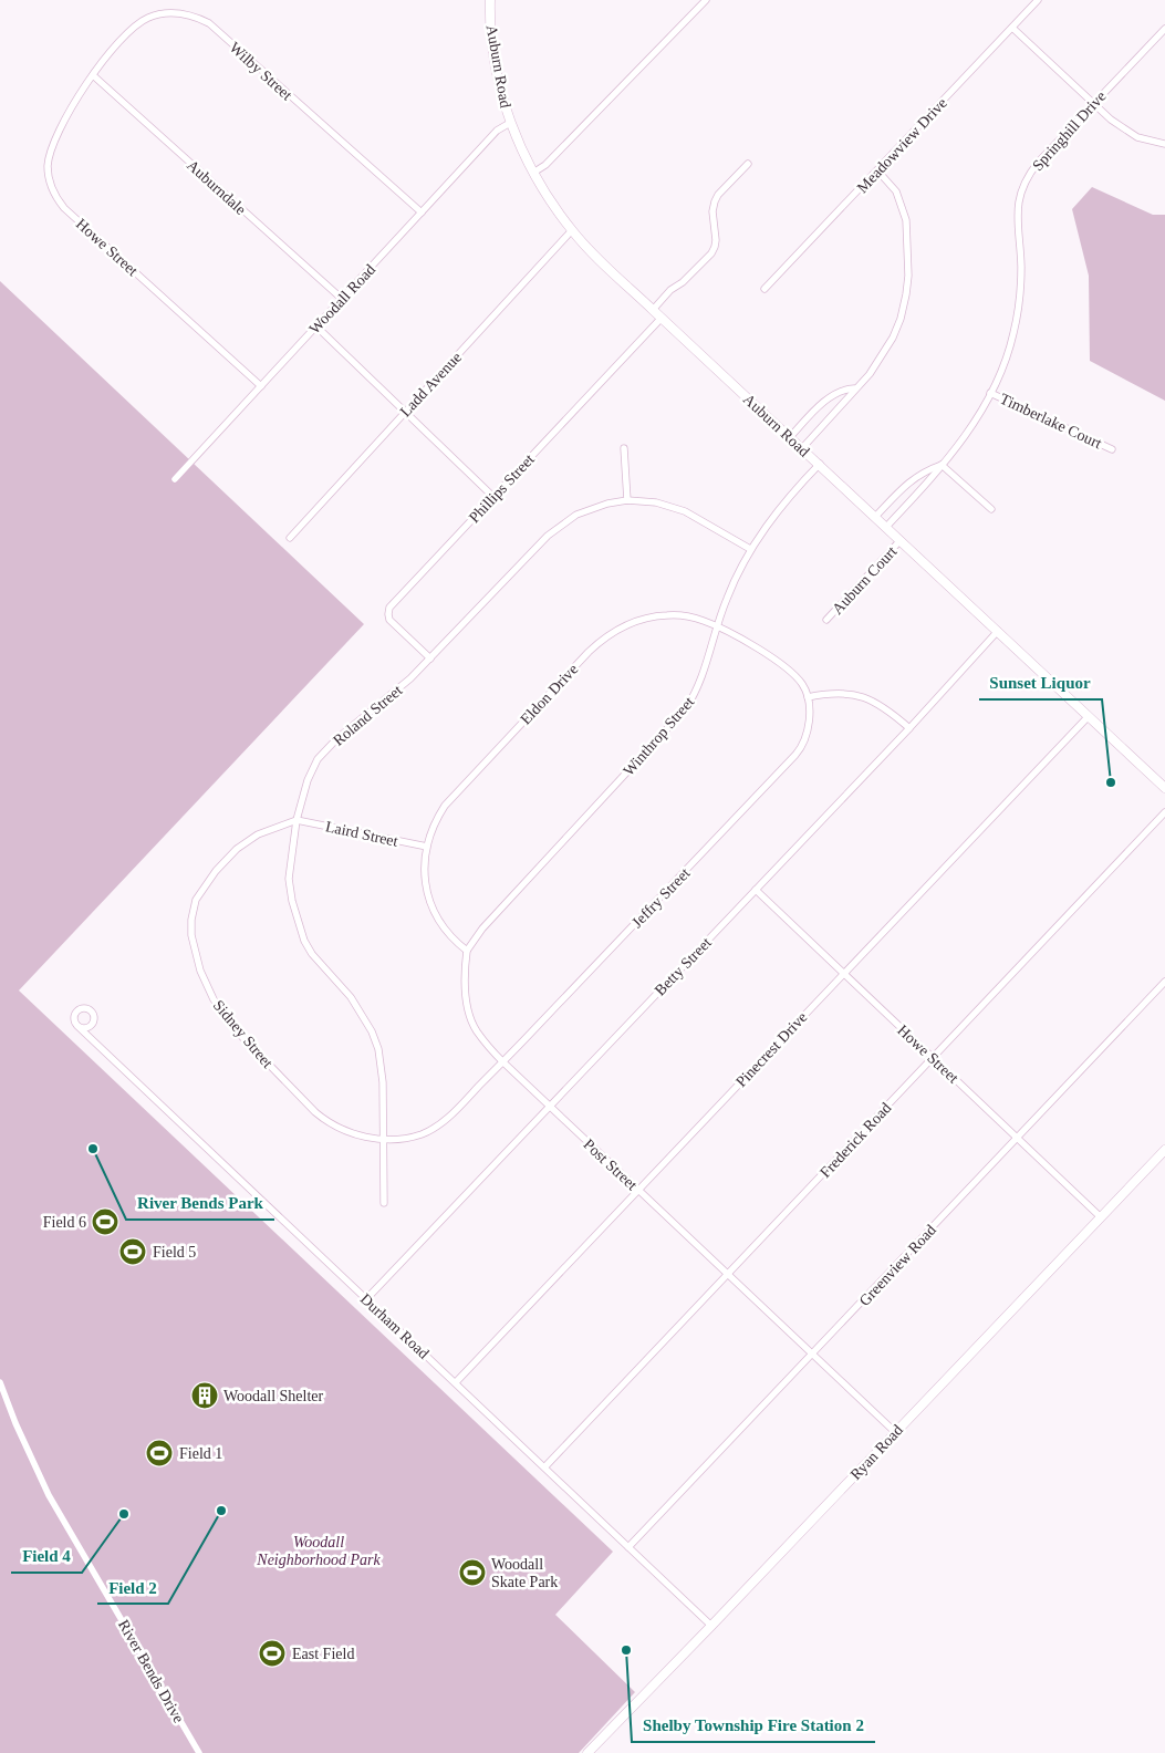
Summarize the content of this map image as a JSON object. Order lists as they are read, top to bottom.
{
  "streets": {
    "main road": ["Auburn Road", "Ryan Road"],
    "street": [
      "Wilby Street",
      "Springhill Drive",
      "Meadowview Drive",
      "Auburndale",
      "Howe Street",
      "Woodall Road",
      "Ladd Avenue",
      "Timberlake Court",
      "Phillips Street",
      "Auburn Court",
      "Eldon Drive",
      "Roland Street",
      "Winthrop Street",
      "Laird Street",
      "Jeffry Street",
      "Betty Street",
      "Sidney Street",
      "Pinecrest Drive",
      "Frederick Road",
      "Post Street",
      "Greenview Road",
      "Durham Road",
      "River Bends Drive"
    ]
  },
  "crossings": [
    ["Auburn Road", "Springhill Drive"],
    ["Auburn Road", "Woodall Road"],
    ["Auburn Road", "Ladd Avenue"],
    ["Auburn Road", "Phillips Street"],
    ["Auburn Road", "Auburn Court"],
    ["Auburn Road", "Winthrop Street"],
    ["Auburn Road", "Betty Street"],
    ["Auburn Road", "Pinecrest Drive"],
    ["Wilby Street", "Auburndale"],
    ["Wilby Street", "Howe Street"],
    ["Wilby Street", "Woodall Road"],
    ["Springhill Drive", "Timberlake Court"],
    ["Auburndale", "Howe Street"],
    ["Auburndale", "Woodall Road"],
    ["Howe Street", "Woodall Road"],
    ["Howe Street", "Betty Street"],
    ["Howe Street", "Pinecrest Drive"],
    ["Howe Street", "Frederick Road"],
    ["Howe Street", "Greenview Road"],
    ["Howe Street", "Ryan Road"],
    ["Phillips Street", "Roland Street"],
    ["Eldon Drive", "Winthrop Street"],
    ["Eldon Drive", "Laird Street"],
    ["Roland Street", "Winthrop Street"],
    ["Roland Street", "Laird Street"],
    ["Roland Street", "Jeffry Street"],
    ["Roland Street", "Sidney Street"],
    ["Winthrop Street", "Post Street"],
    ["Laird Street", "Sidney Street"],
    ["Jeffry Street", "Sidney Street"],
    ["Jeffry Street", "Post Street"],
    ["Betty Street", "Post Street"],
    ["Betty Street", "Durham Road"],
    ["Pinecrest Drive", "Post Street"],
    ["Pinecrest Drive", "Durham Road"],
    ["Frederick Road", "Post Street"],
    ["Frederick Road", "Durham Road"],
    ["Post Street", "Greenview Road"],
    ["Post Street", "Ryan Road"],
    ["Greenview Road", "Durham Road"],
    ["Durham Road", "Ryan Road"]
  ],
  "parks": ["Woodall Neighborhood Park"],
  "places": {
    "other": [
      "Sunset Liquor",
      "River Bends Park",
      "Field 2",
      "Field 4",
      "Shelby Township Fire Station 2"
    ],
    "sports": [
      "Field 6",
      "Field 5",
      "Field 1",
      "Woodall Skate Park",
      "East Field"
    ],
    "building": ["Woodall Shelter"]
  }
}
